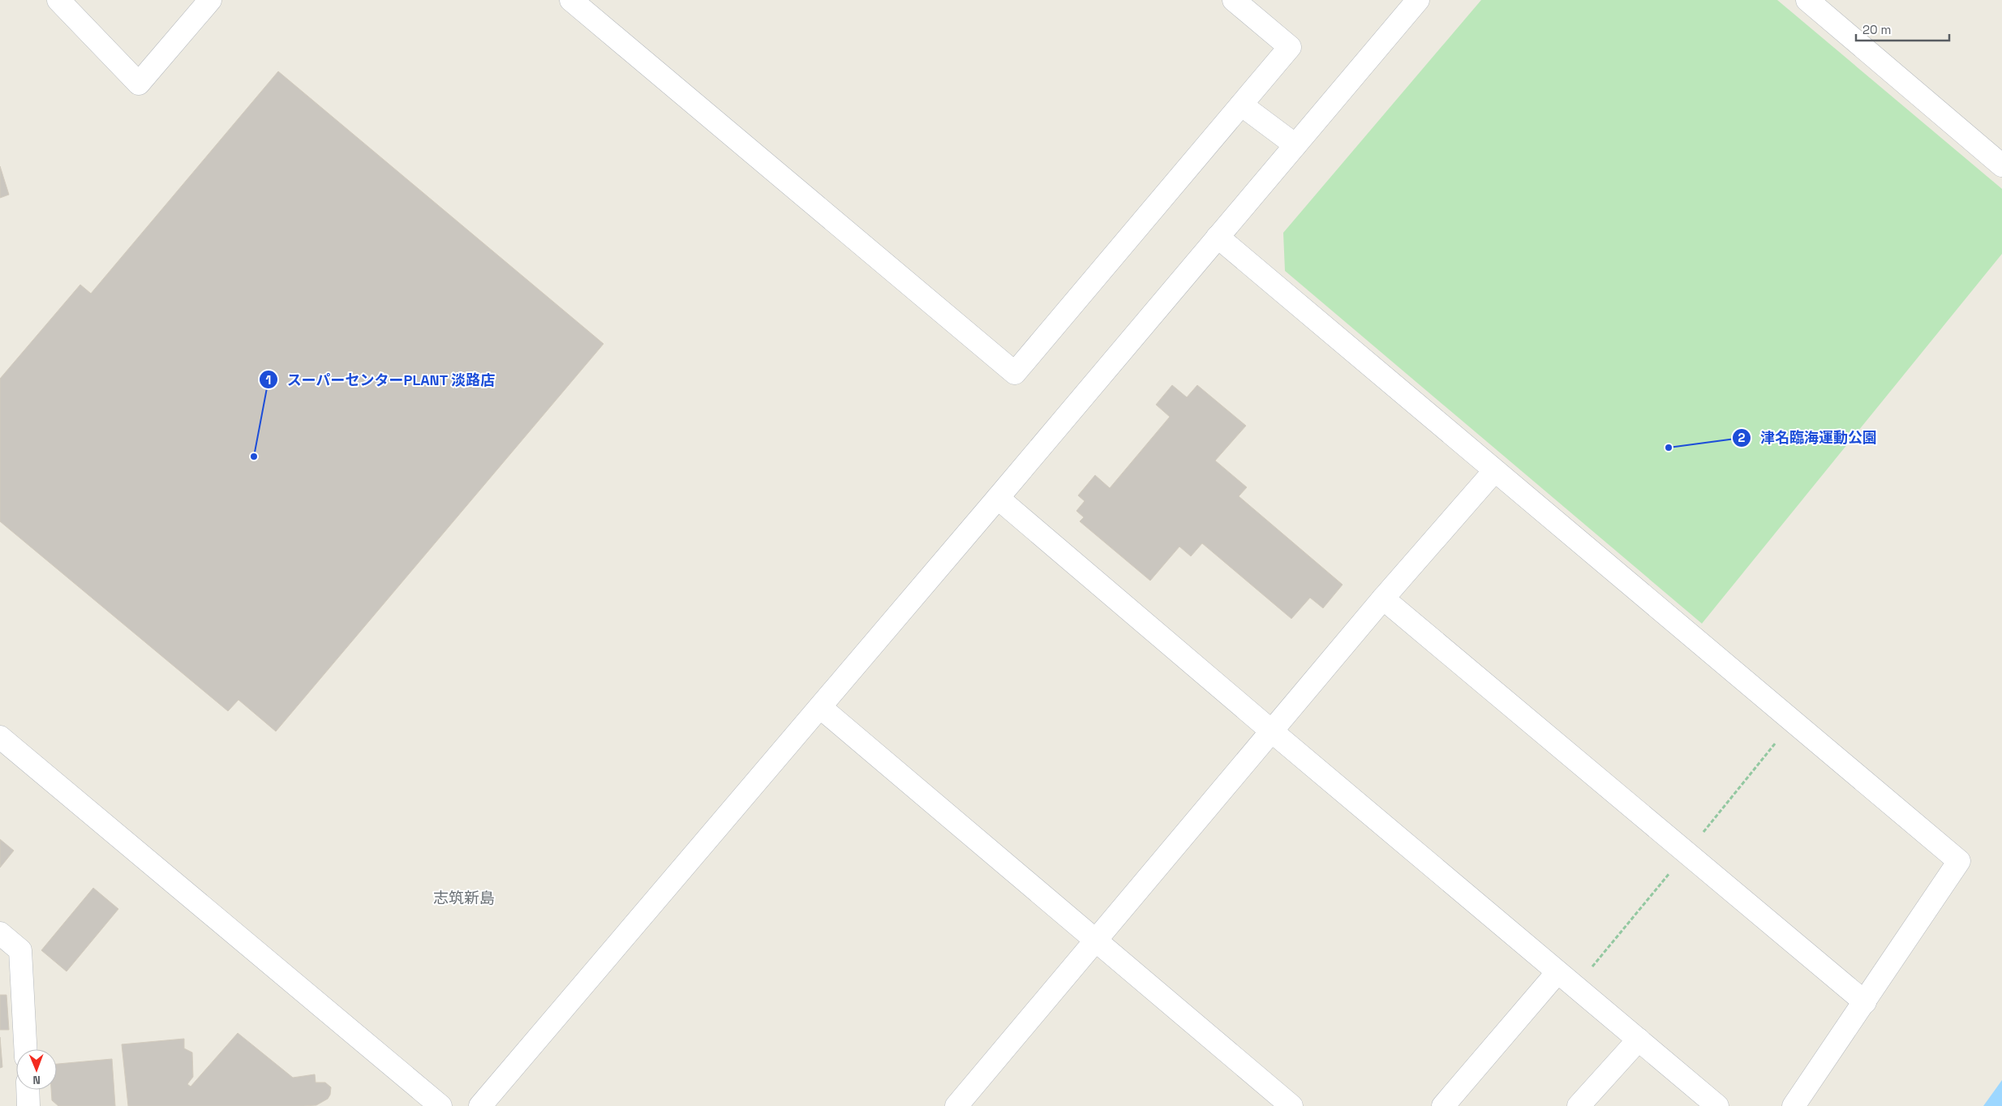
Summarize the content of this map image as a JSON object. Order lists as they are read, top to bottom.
{
  "districts": ["志筑新島"],
  "places": ["津名臨海運動公園", "スーパーセンターPLANT 淡路店"],
  "scale_bar": "20 m",
  "north": "bottom"
}
